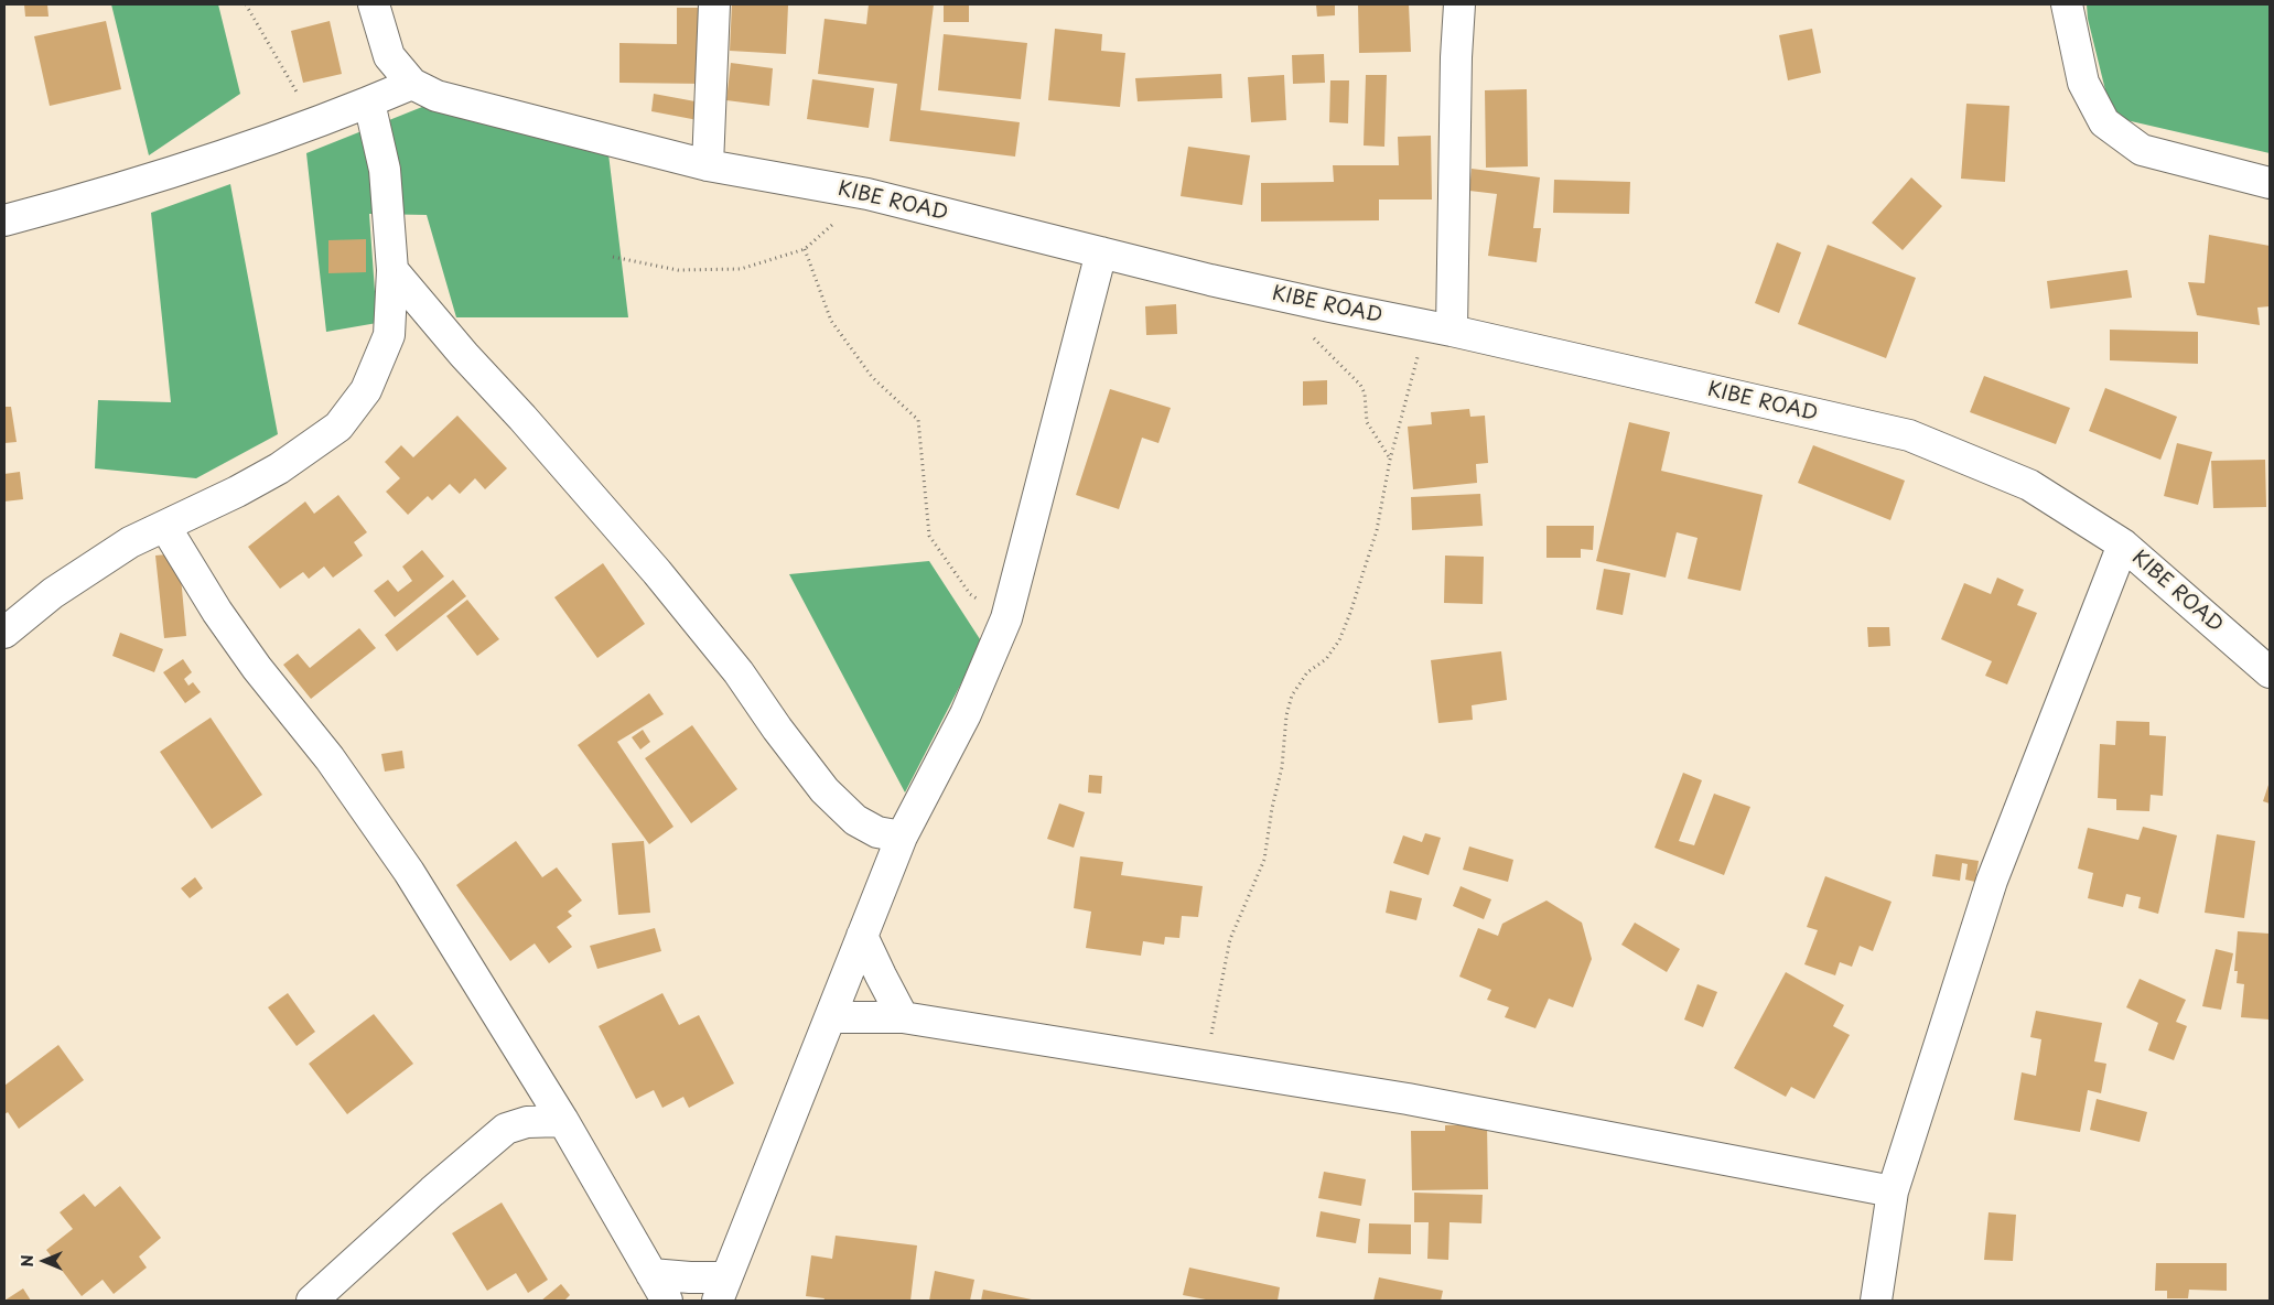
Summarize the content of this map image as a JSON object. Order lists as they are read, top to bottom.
{
  "streets": {
    "street": ["KIBE ROAD"]
  },
  "north": "left"
}
